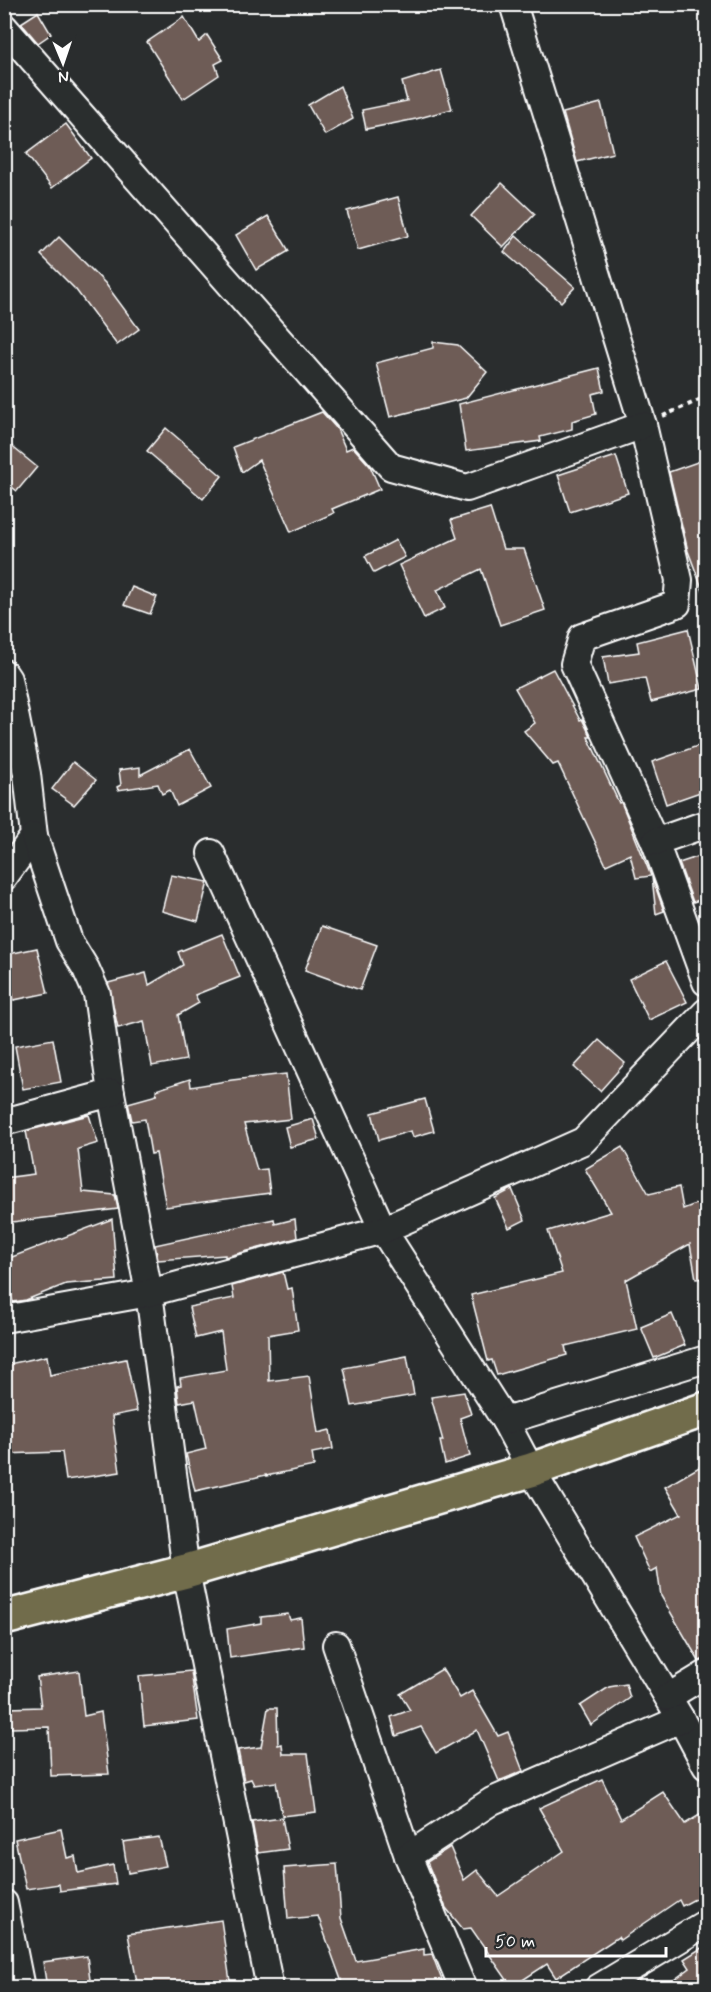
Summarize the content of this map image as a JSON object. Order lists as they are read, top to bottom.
{
  "scale_bar": "50 m",
  "north": "bottom"
}
